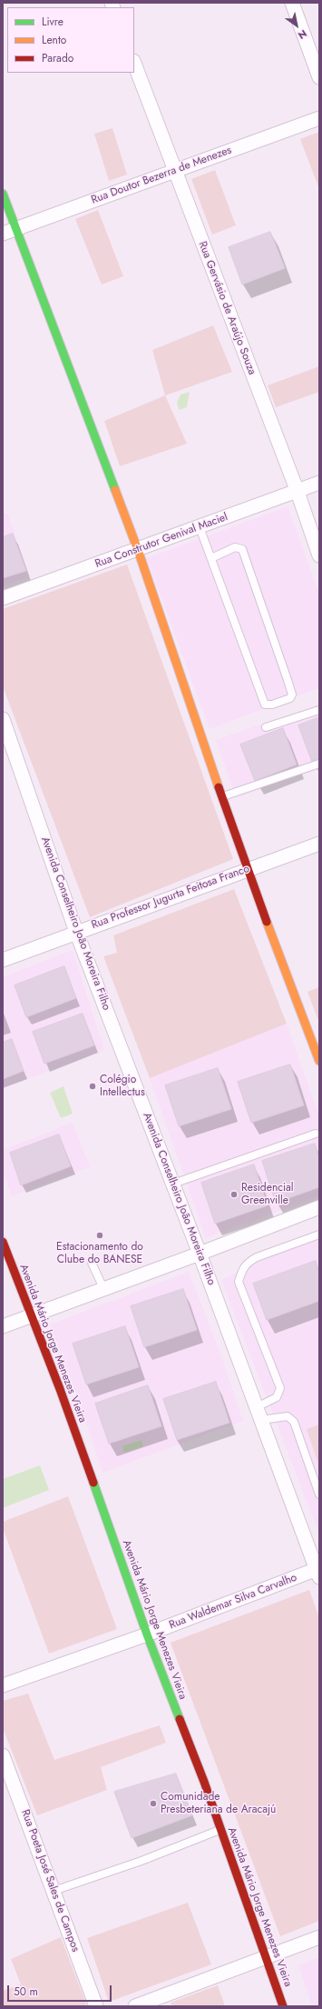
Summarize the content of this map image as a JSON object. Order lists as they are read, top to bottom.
{
  "streets": {
    "street": [
      "Rua Doutor Bezerra de Menezes",
      "Rua Gervásio de Araújo Souza",
      "Rua Construtor Genival Maciel",
      "Rua Professor Jugurta Feitosa Franco",
      "Avenida Conselheiro João Moreira Filho",
      "Avenida Mário Jorge Menezes Vieira",
      "Rua Waldemar Silva Carvalho",
      "Rua Poeta José Sales de Campos"
    ]
  },
  "crossings": [
    ["Rua Doutor Bezerra de Menezes", "Rua Gervásio de Araújo Souza"],
    ["Rua Gervásio de Araújo Souza", "Rua Construtor Genival Maciel"],
    ["Rua Professor Jugurta Feitosa Franco", "Avenida Conselheiro João Moreira Filho"],
    ["Avenida Conselheiro João Moreira Filho", "Rua Waldemar Silva Carvalho"],
    ["Avenida Mário Jorge Menezes Vieira", "Rua Waldemar Silva Carvalho"]
  ],
  "places": [
    "Colégio Intellectus",
    "Residencial Greenville",
    "Estacionamento do Clube do BANESE",
    "Comunidade Presbeteriana de Aracajú"
  ],
  "legend": ["Livre", "Lento", "Parado"],
  "scale_bar": "50 m",
  "north": "bottom right"
}
